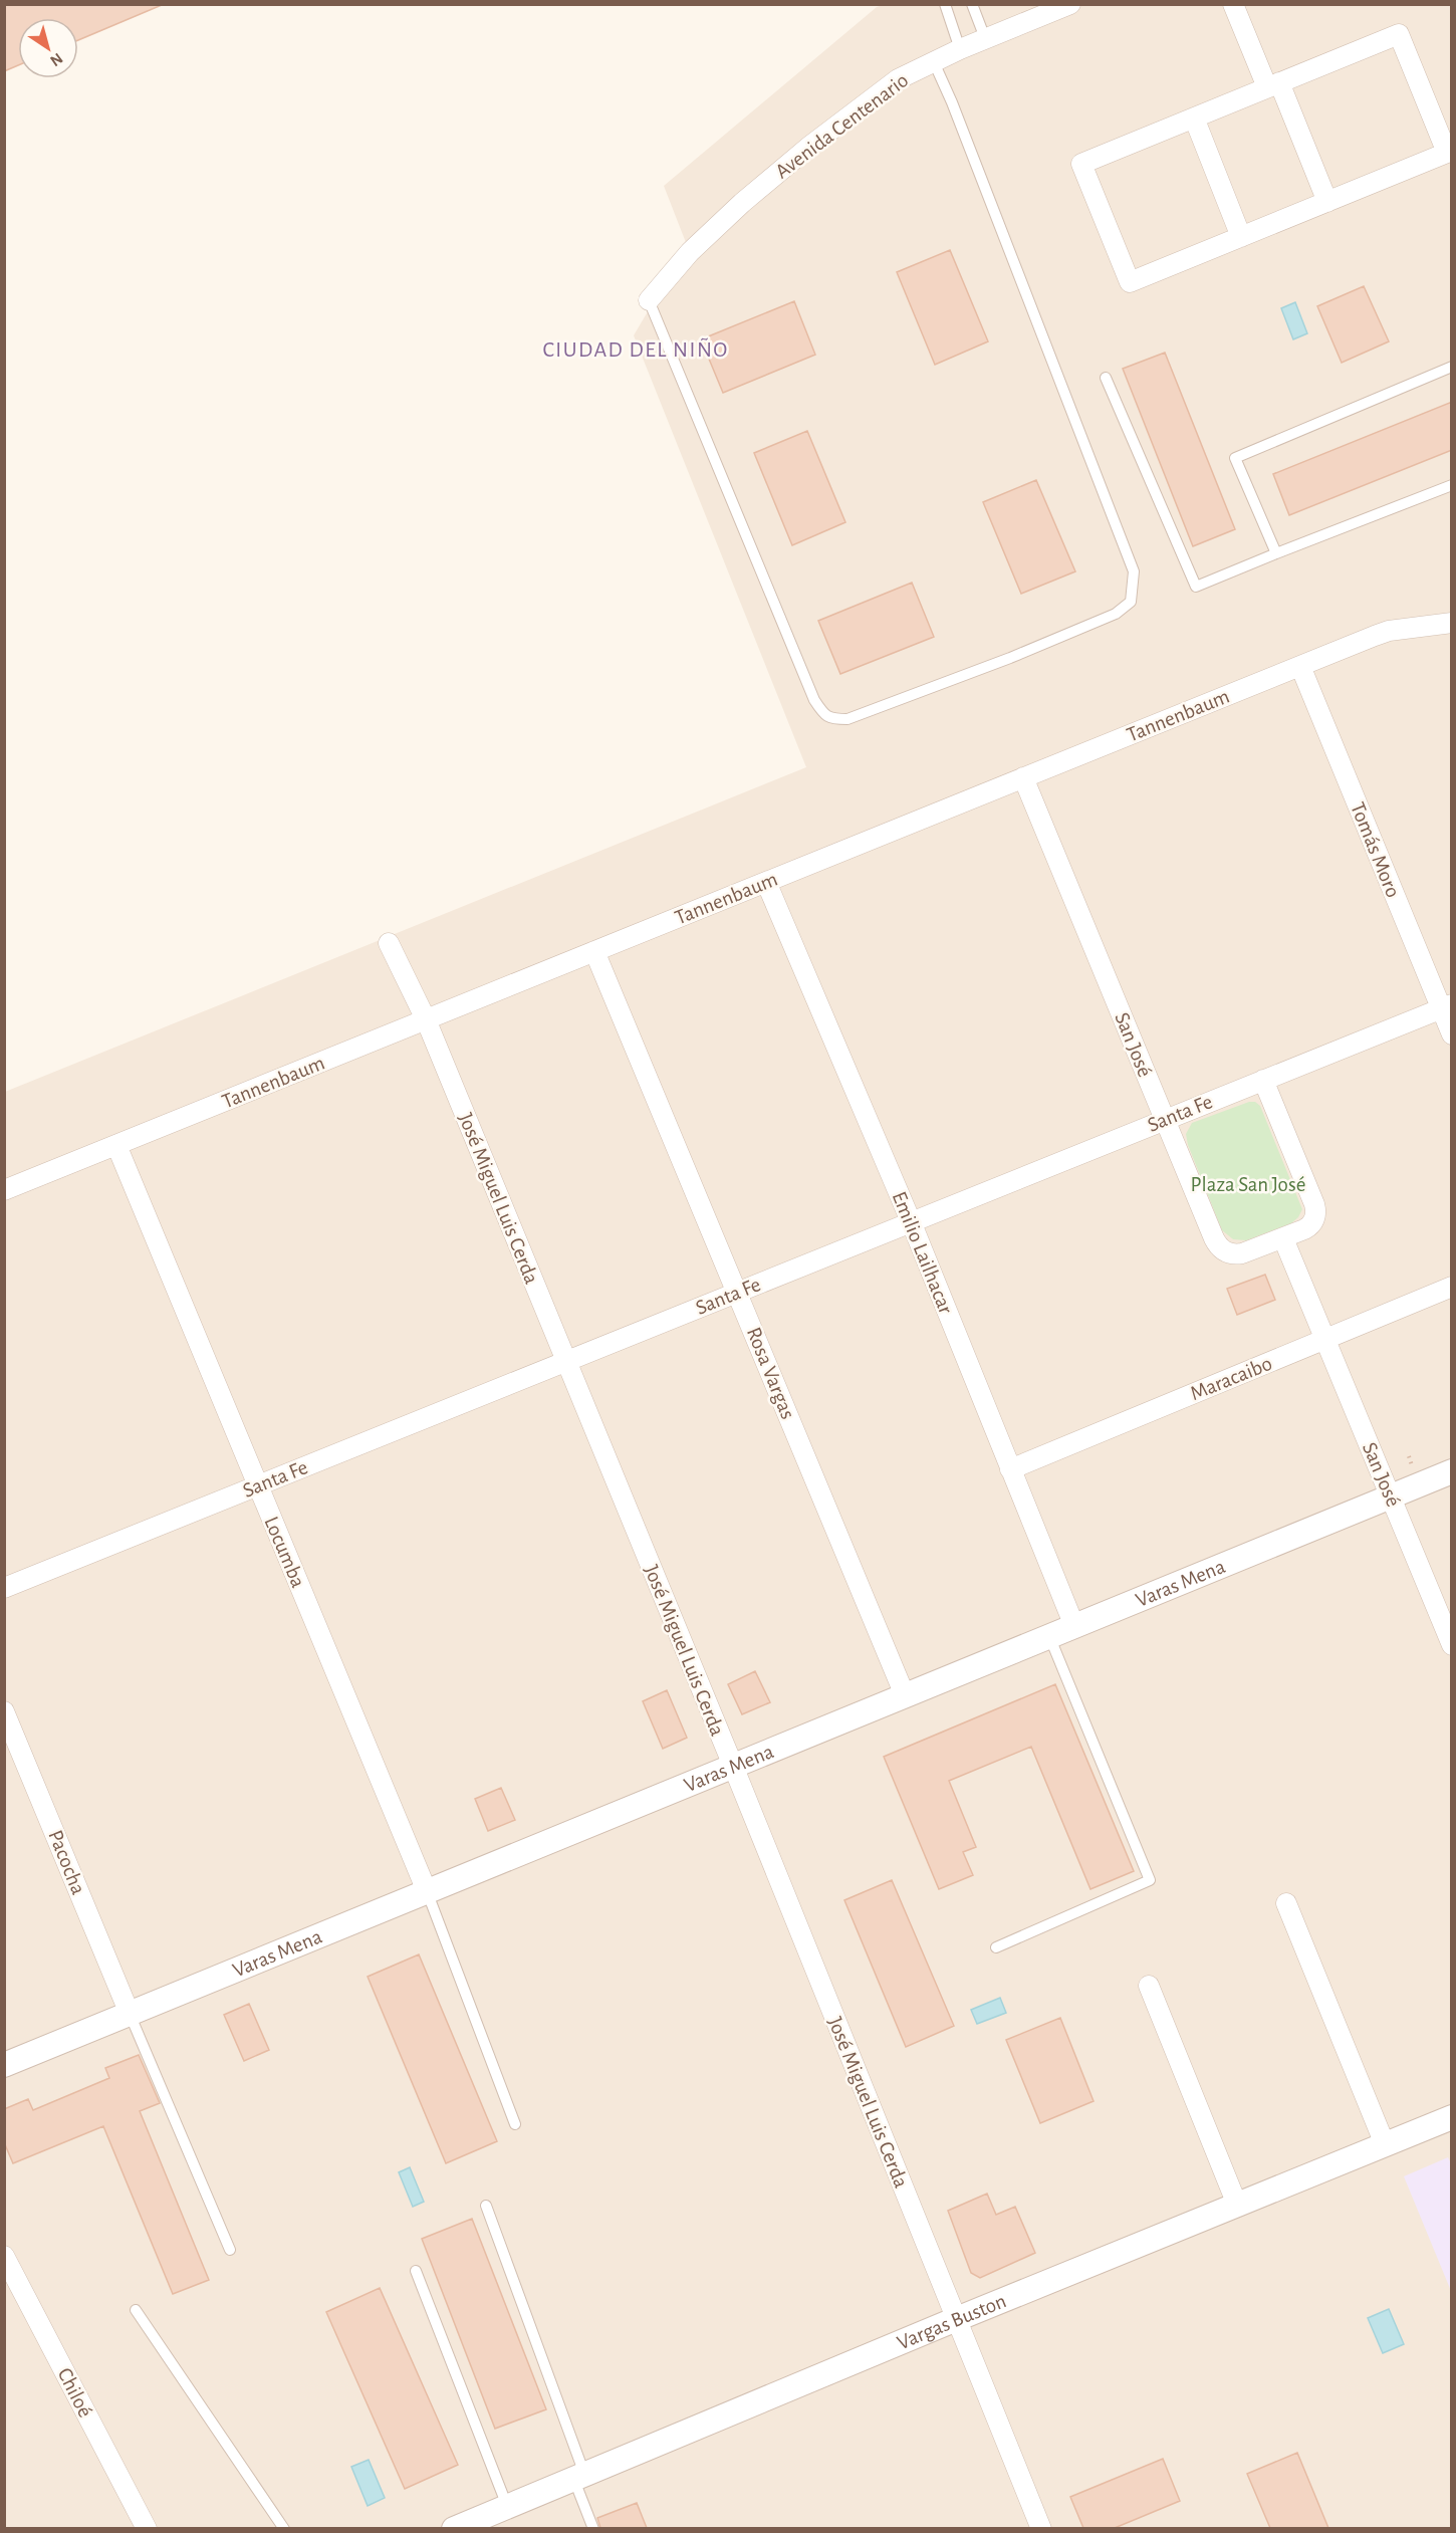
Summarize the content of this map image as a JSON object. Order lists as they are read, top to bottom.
{
  "streets": {
    "street": [
      "Avenida Centenario",
      "Tannenbaum",
      "Tomás Moro",
      "San José",
      "Santa Fe",
      "José Miguel Luis Cerda",
      "Emilio Lailhacar",
      "Rosa Vargas",
      "Maracaibo",
      "Locumba",
      "Varas Mena",
      "Pacocha",
      "Vargas Buston",
      "Chiloé"
    ]
  },
  "crossings": [
    ["Tannenbaum", "Tomás Moro"],
    ["Tannenbaum", "San José"],
    ["Tannenbaum", "José Miguel Luis Cerda"],
    ["Tannenbaum", "Emilio Lailhacar"],
    ["Tannenbaum", "Rosa Vargas"],
    ["Tannenbaum", "Locumba"],
    ["Tomás Moro", "Santa Fe"],
    ["San José", "Santa Fe"],
    ["San José", "Maracaibo"],
    ["San José", "Varas Mena"],
    ["Santa Fe", "José Miguel Luis Cerda"],
    ["Santa Fe", "Emilio Lailhacar"],
    ["Santa Fe", "Rosa Vargas"],
    ["Santa Fe", "Locumba"],
    ["José Miguel Luis Cerda", "Varas Mena"],
    ["José Miguel Luis Cerda", "Vargas Buston"],
    ["Emilio Lailhacar", "Maracaibo"],
    ["Emilio Lailhacar", "Varas Mena"],
    ["Rosa Vargas", "Varas Mena"],
    ["Locumba", "Varas Mena"],
    ["Varas Mena", "Pacocha"]
  ],
  "districts": ["CIUDAD DEL NIÑO"],
  "parks": ["Plaza San José"],
  "north": "bottom right"
}
